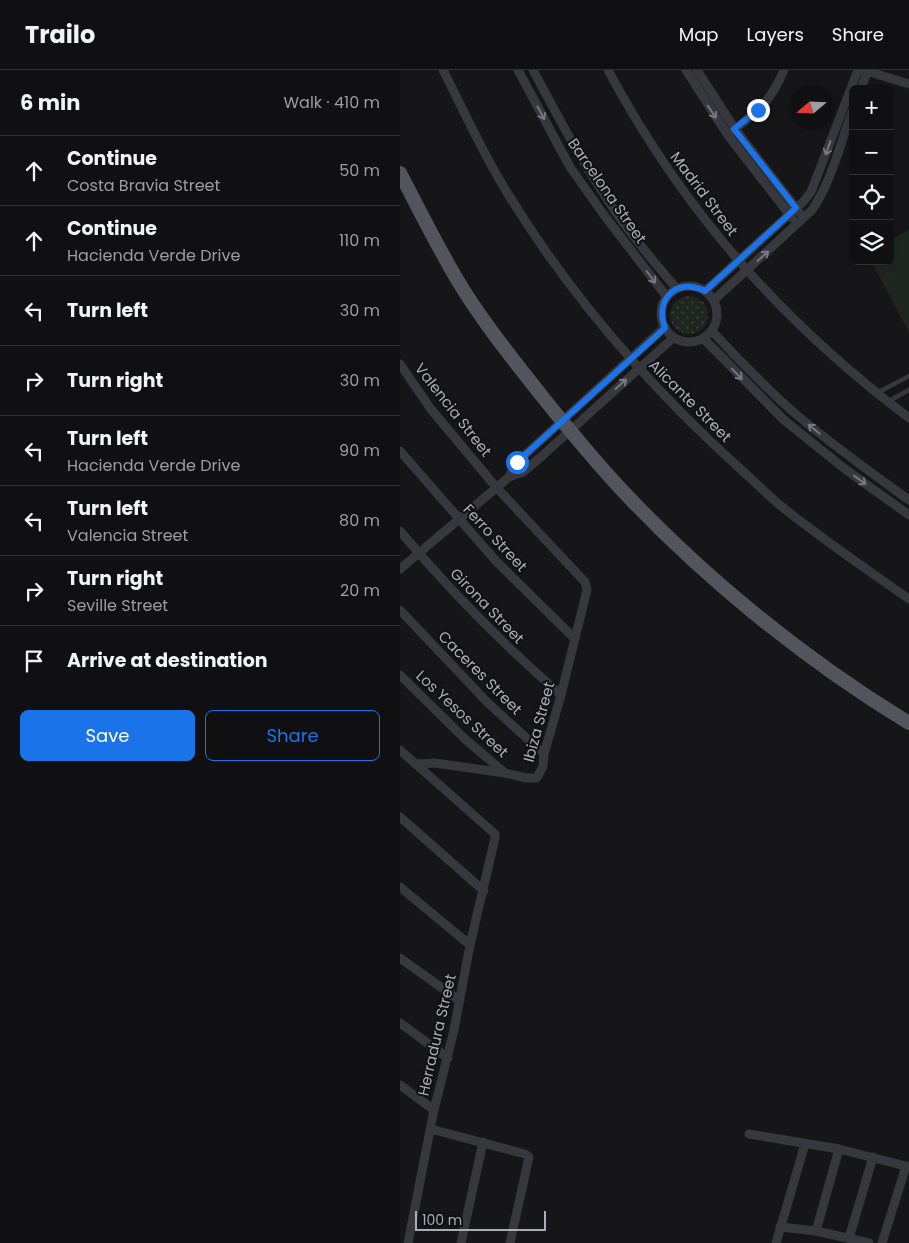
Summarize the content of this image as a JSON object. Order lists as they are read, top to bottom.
{
  "streets": {
    "street": [
      "Barcelona Street",
      "Madrid Street",
      "Alicante Street",
      "Valencia Street",
      "Ferro Street",
      "Girona Street",
      "Caceres Street",
      "Los Yesos Street",
      "Ibiza Street",
      "Herradura Street"
    ]
  },
  "crossings": [
    ["Valencia Street", "Ibiza Street"],
    ["Ferro Street", "Ibiza Street"],
    ["Girona Street", "Ibiza Street"],
    ["Caceres Street", "Ibiza Street"],
    ["Los Yesos Street", "Ibiza Street"],
    ["Ibiza Street", "Herradura Street"]
  ],
  "scale_bar": "100 m",
  "north": "left",
  "page": {
    "header": "Trailo",
    "nav": ["Map", "Layers", "Share"],
    "heading": ["6 min", "Walk · 410 m"],
    "map_buttons": ["+", "−"],
    "list": [
      ["Continue", "Costa Bravia Street", "50 m"],
      ["Continue", "Hacienda Verde Drive", "110 m"],
      ["Turn left", "30 m"],
      ["Turn right", "30 m"],
      ["Turn left", "Hacienda Verde Drive", "90 m"],
      ["Turn left", "Valencia Street", "80 m"],
      ["Turn right", "Seville Street", "20 m"],
      "Arrive at destination"
    ],
    "buttons": ["Save", "Share"],
    "scale": "100 m"
  }
}
